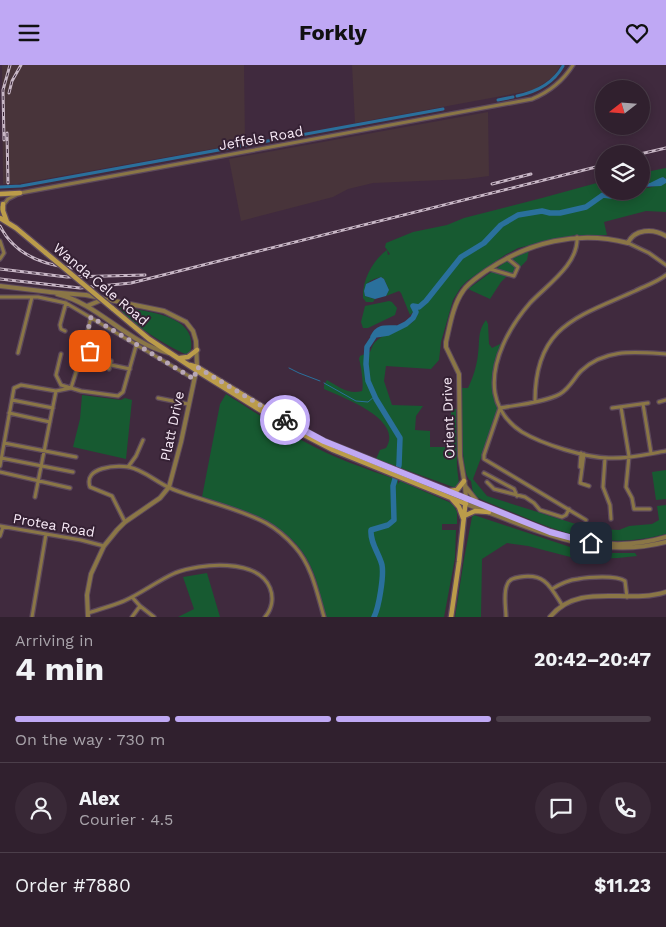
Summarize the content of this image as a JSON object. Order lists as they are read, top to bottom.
{
  "streets": {
    "main road": ["Wanda Cele Road"],
    "street": [
      "Jeffels Road",
      "Orient Drive",
      "Platt Drive",
      "Protea Road"
    ]
  },
  "crossings": [
    ["Wanda Cele Road", "Orient Drive"],
    ["Wanda Cele Road", "Platt Drive"]
  ],
  "north": "left",
  "page": {
    "header": "Forkly",
    "heading": ["4 min", "Arriving in", "20:42–20:47"],
    "panel": [
      "Alex",
      "Courier · 4.5",
      "Order #7880",
      "$11.23"
    ],
    "bar": "On the way · 730 m"
  }
}
